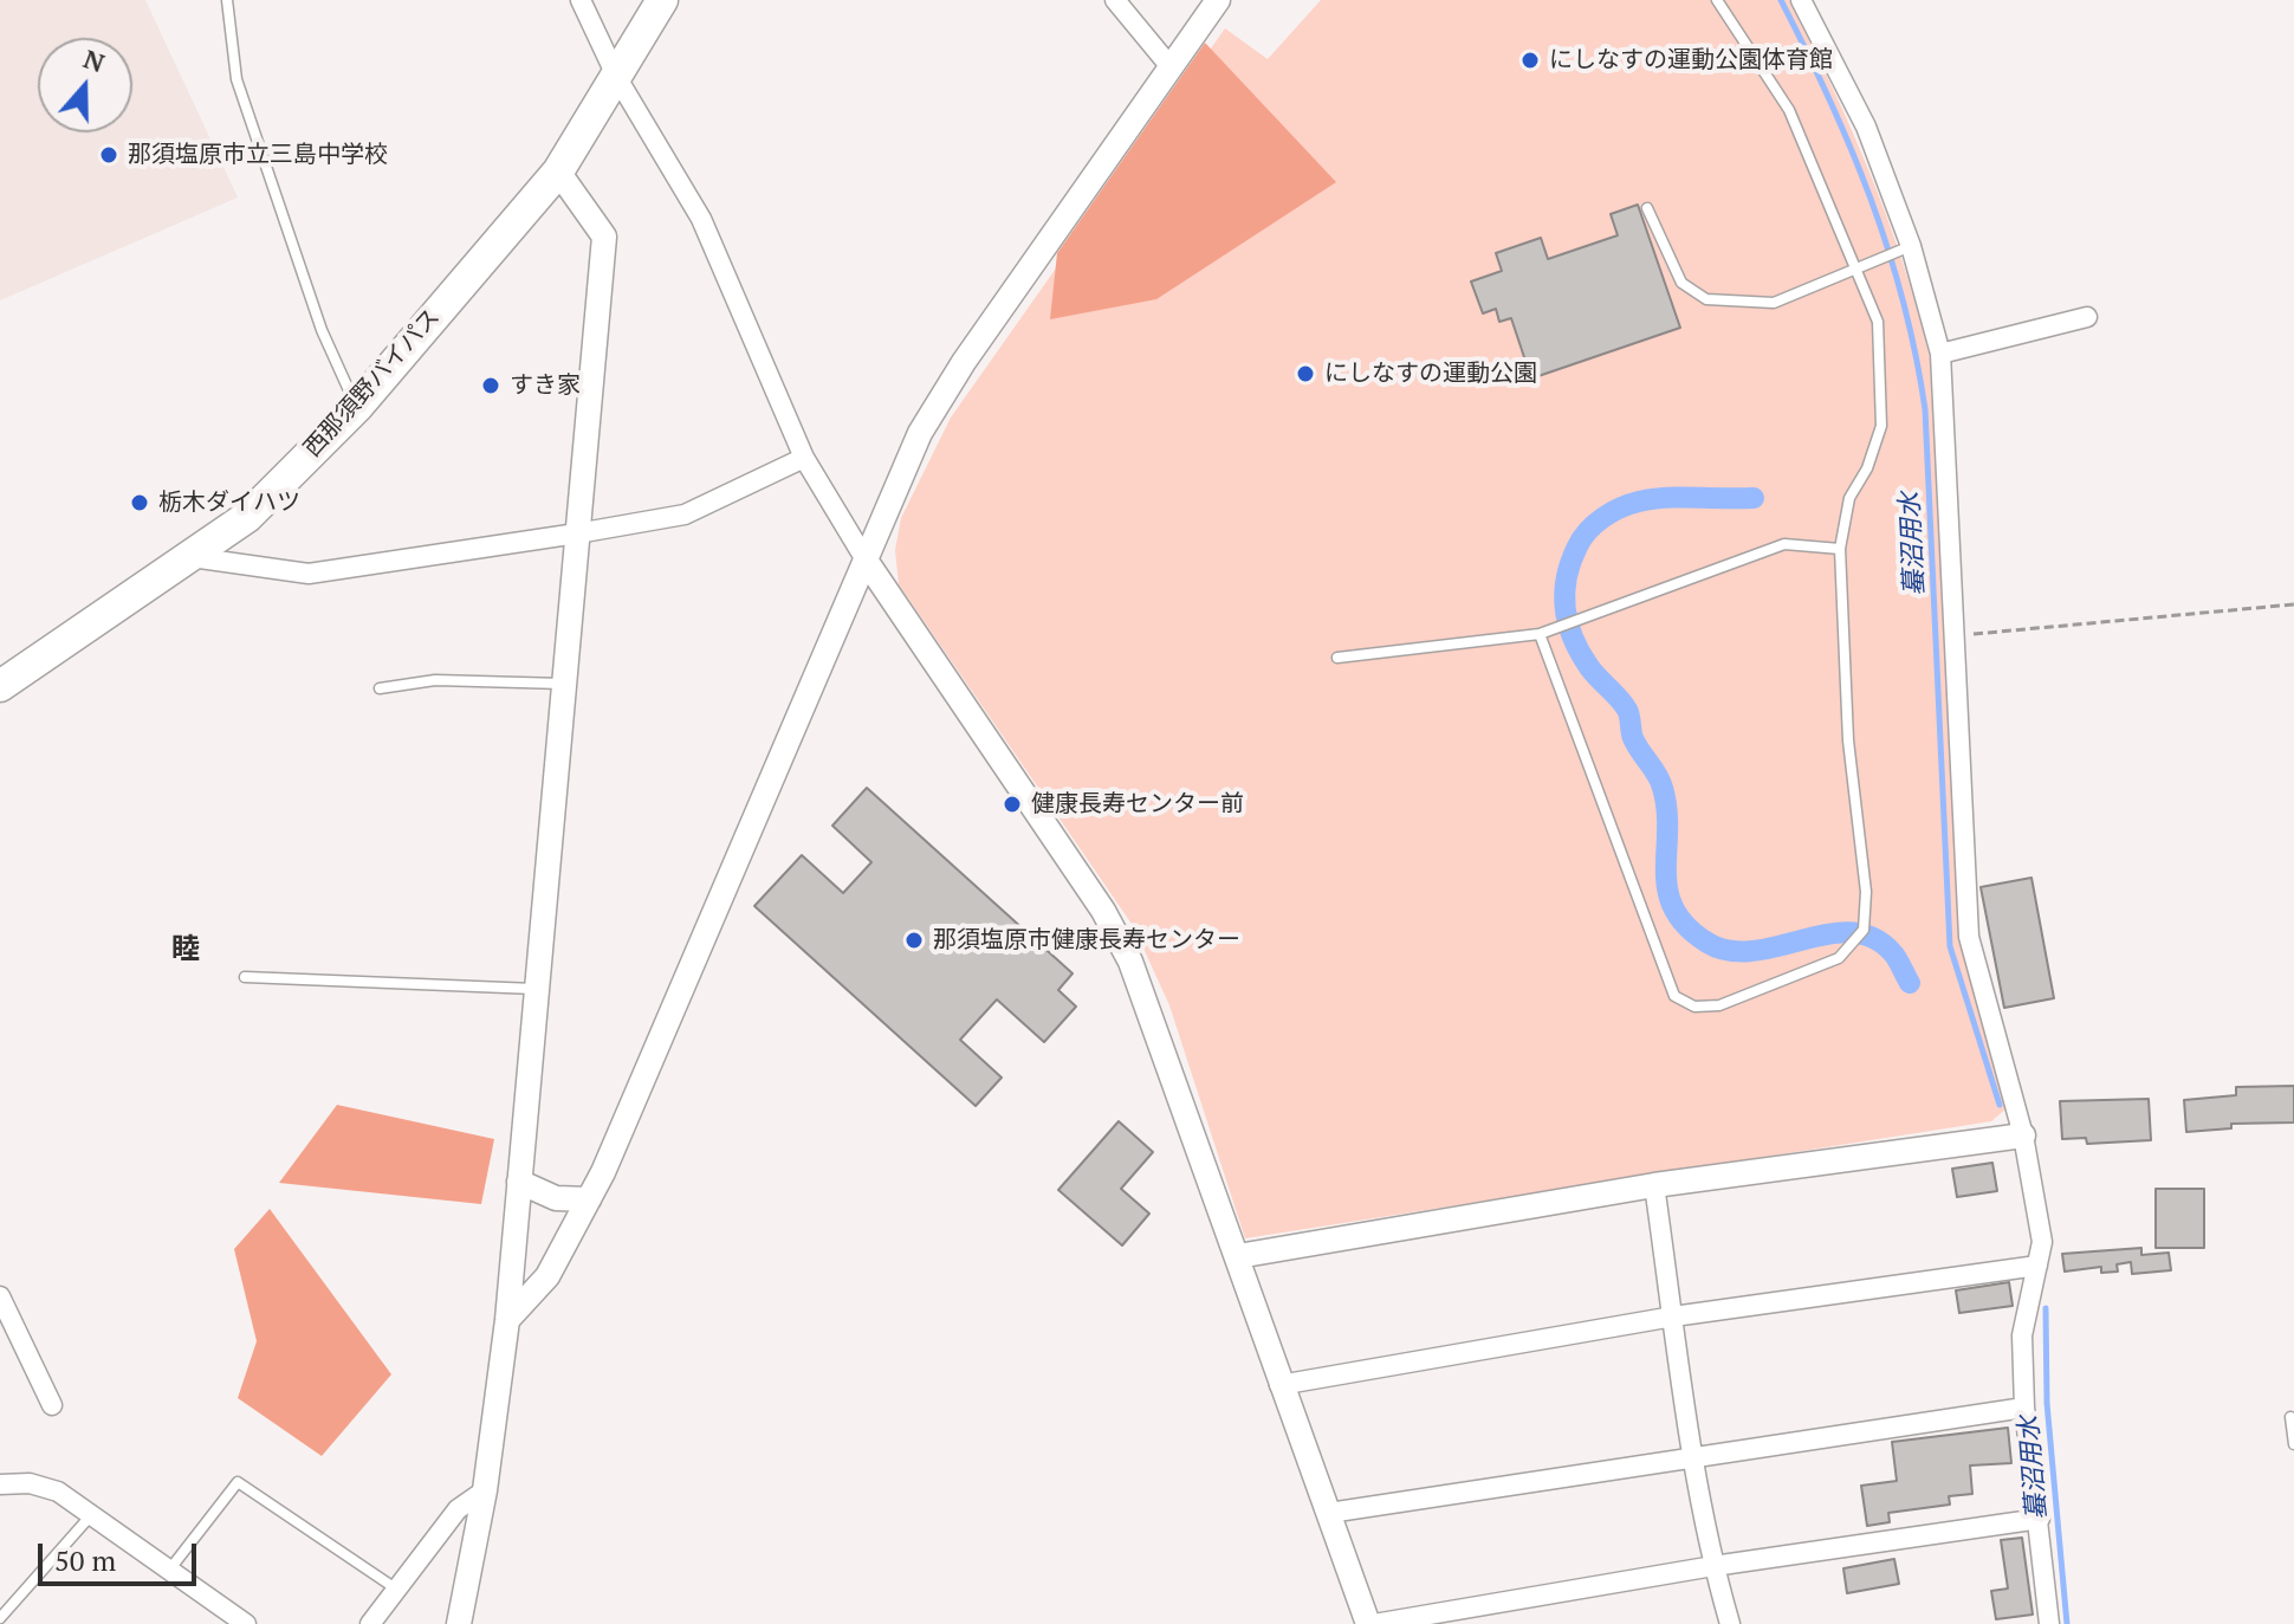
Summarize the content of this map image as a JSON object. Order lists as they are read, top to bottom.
{
  "streets": {
    "highway": ["西那須野バイパス"]
  },
  "districts": ["睦"],
  "water": ["蟇沼用水"],
  "places": [
    "にしなすの運動公園体育館",
    "那須塩原市立三島中学校",
    "にしなすの運動公園",
    "すき家",
    "栃木ダイハツ",
    "健康長寿センター前",
    "那須塩原市健康長寿センター"
  ],
  "scale_bar": "50 m",
  "north": "top"
}
